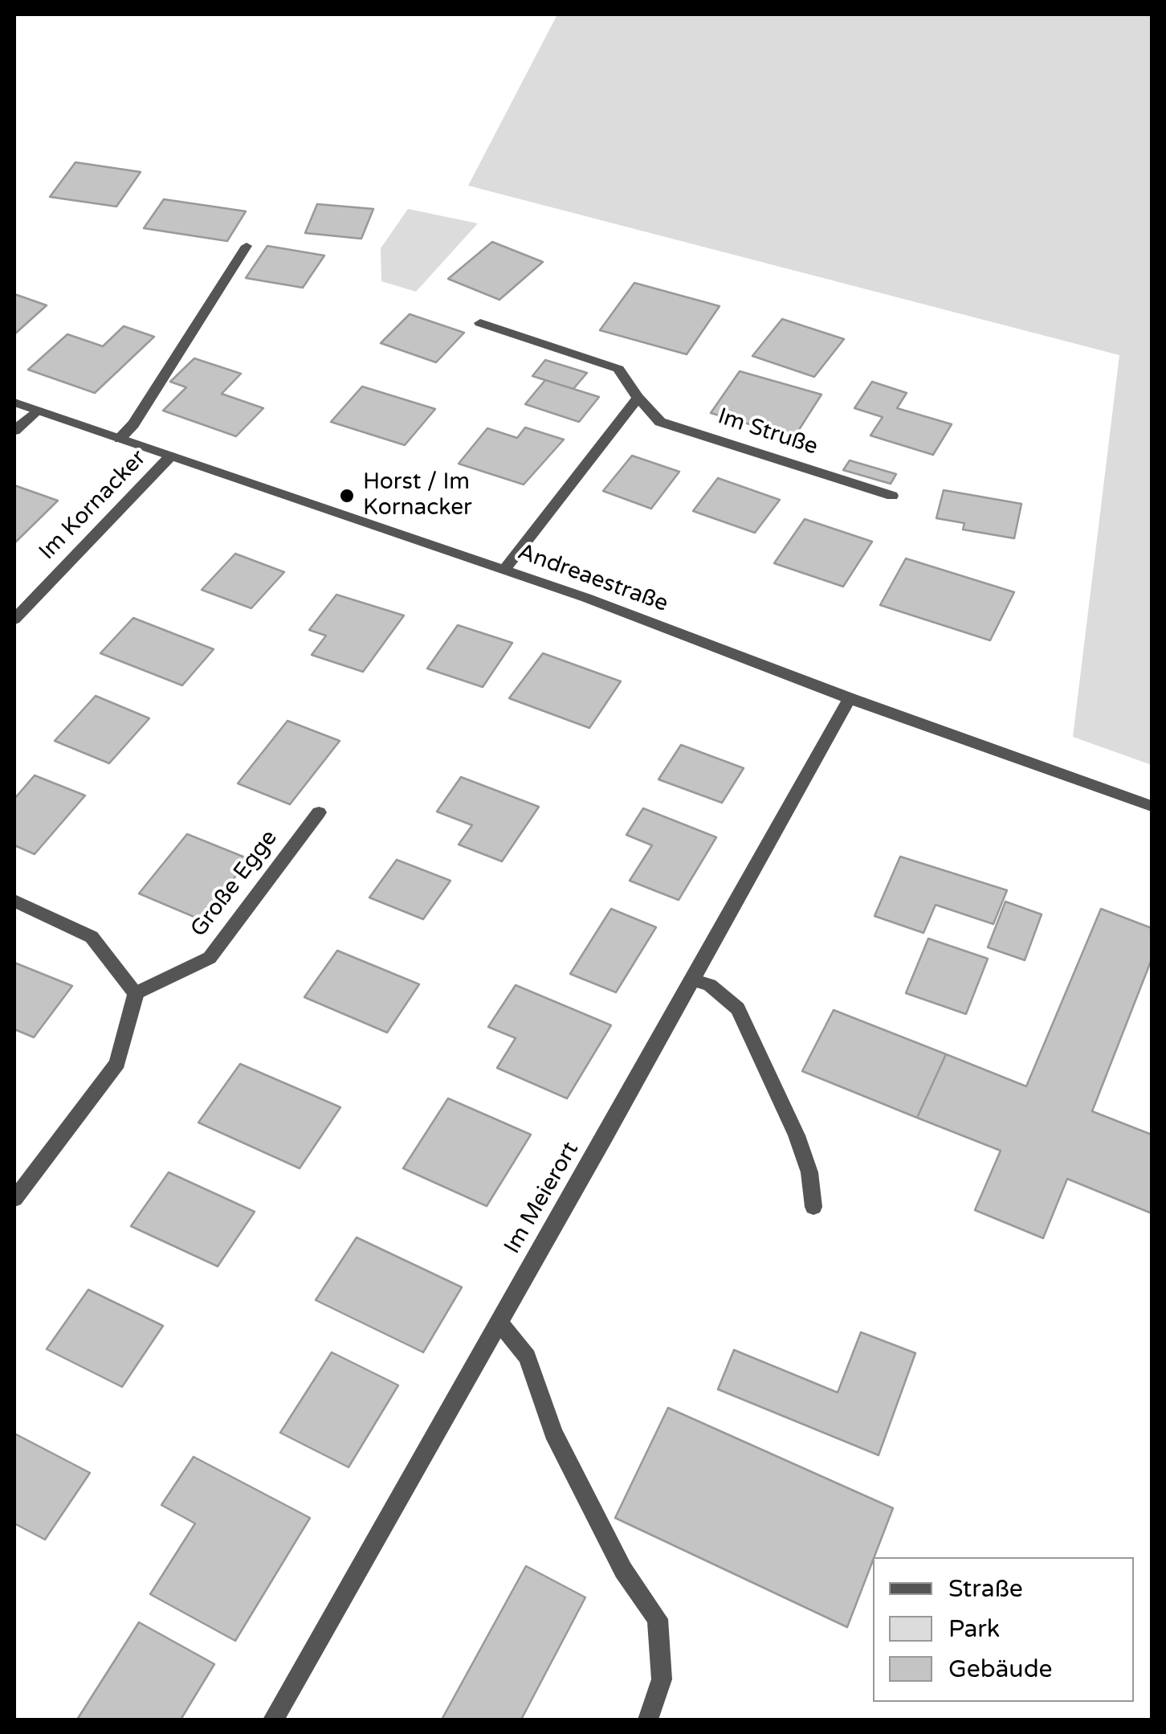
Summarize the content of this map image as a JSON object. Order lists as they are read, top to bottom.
{
  "streets": {
    "street": [
      "Im Struße",
      "Im Kornacker",
      "Andreaestraße",
      "Große Egge",
      "Im Meierort"
    ]
  },
  "crossings": [
    ["Im Kornacker", "Andreaestraße"],
    ["Andreaestraße", "Im Meierort"]
  ],
  "places": ["Horst / Im Kornacker"],
  "legend": ["Straße", "Park", "Gebäude"]
}
